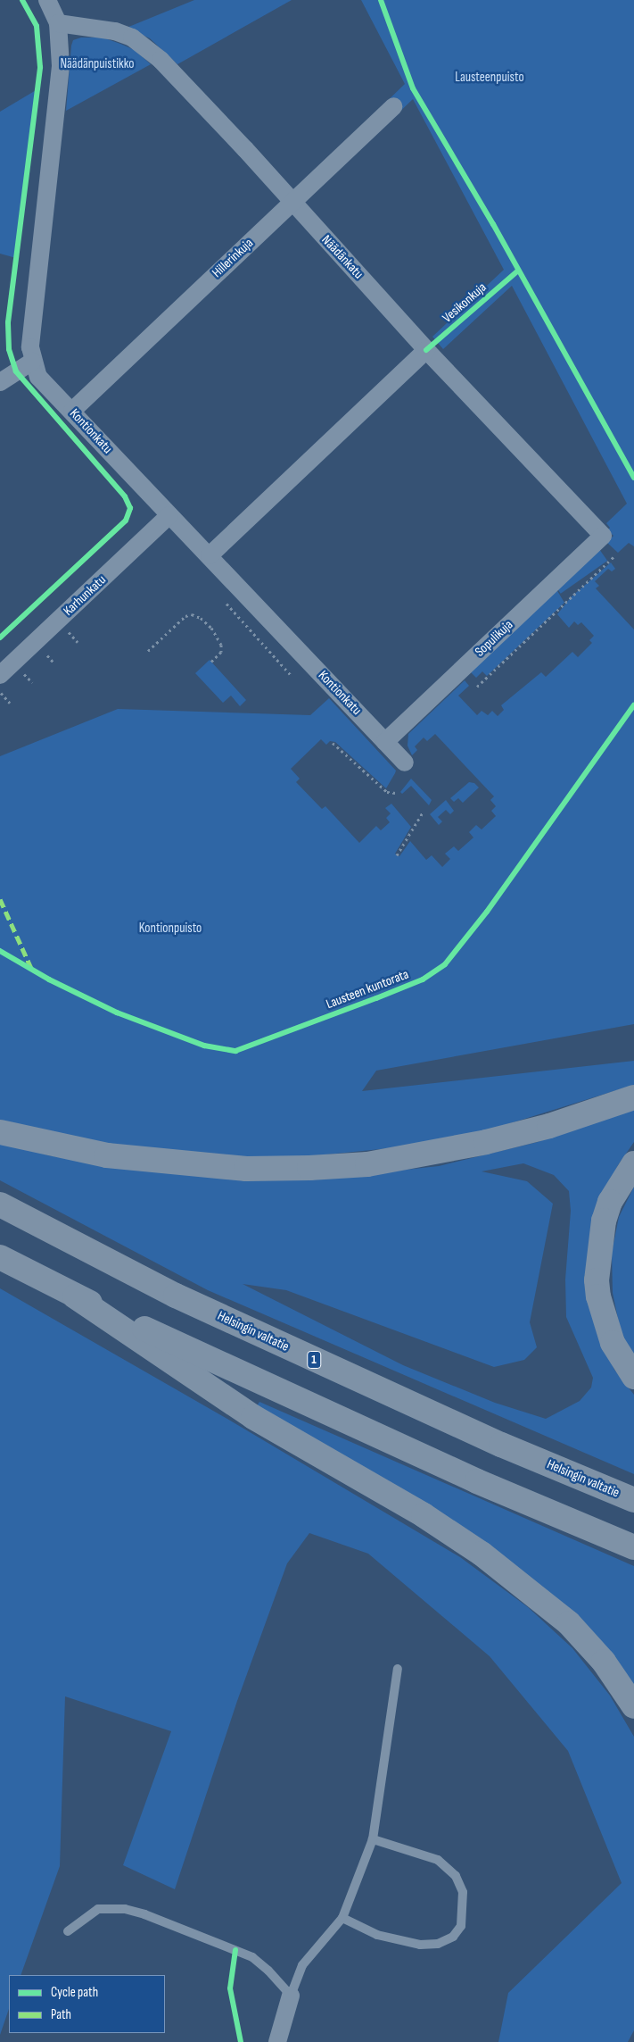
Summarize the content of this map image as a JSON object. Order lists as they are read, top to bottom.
{
  "streets": {
    "highway": ["Helsingin valtatie", "1"],
    "street": [
      "Näädänkatu",
      "Hillerinkuja",
      "Kontionkatu",
      "Karhunkatu",
      "Sopulikuja"
    ],
    "cycle path": ["Vesikonkuja", "Lausteen kuntorata"]
  },
  "crossings": [
    ["Näädänkatu", "Hillerinkuja"],
    ["Näädänkatu", "Kontionkatu"],
    ["Näädänkatu", "Sopulikuja"],
    ["Hillerinkuja", "Kontionkatu"],
    ["Kontionkatu", "Karhunkatu"],
    ["Kontionkatu", "Sopulikuja"]
  ],
  "parks": ["Näädänpuistikko", "Lausteenpuisto", "Kontionpuisto"],
  "legend": ["Cycle path", "Path"]
}
